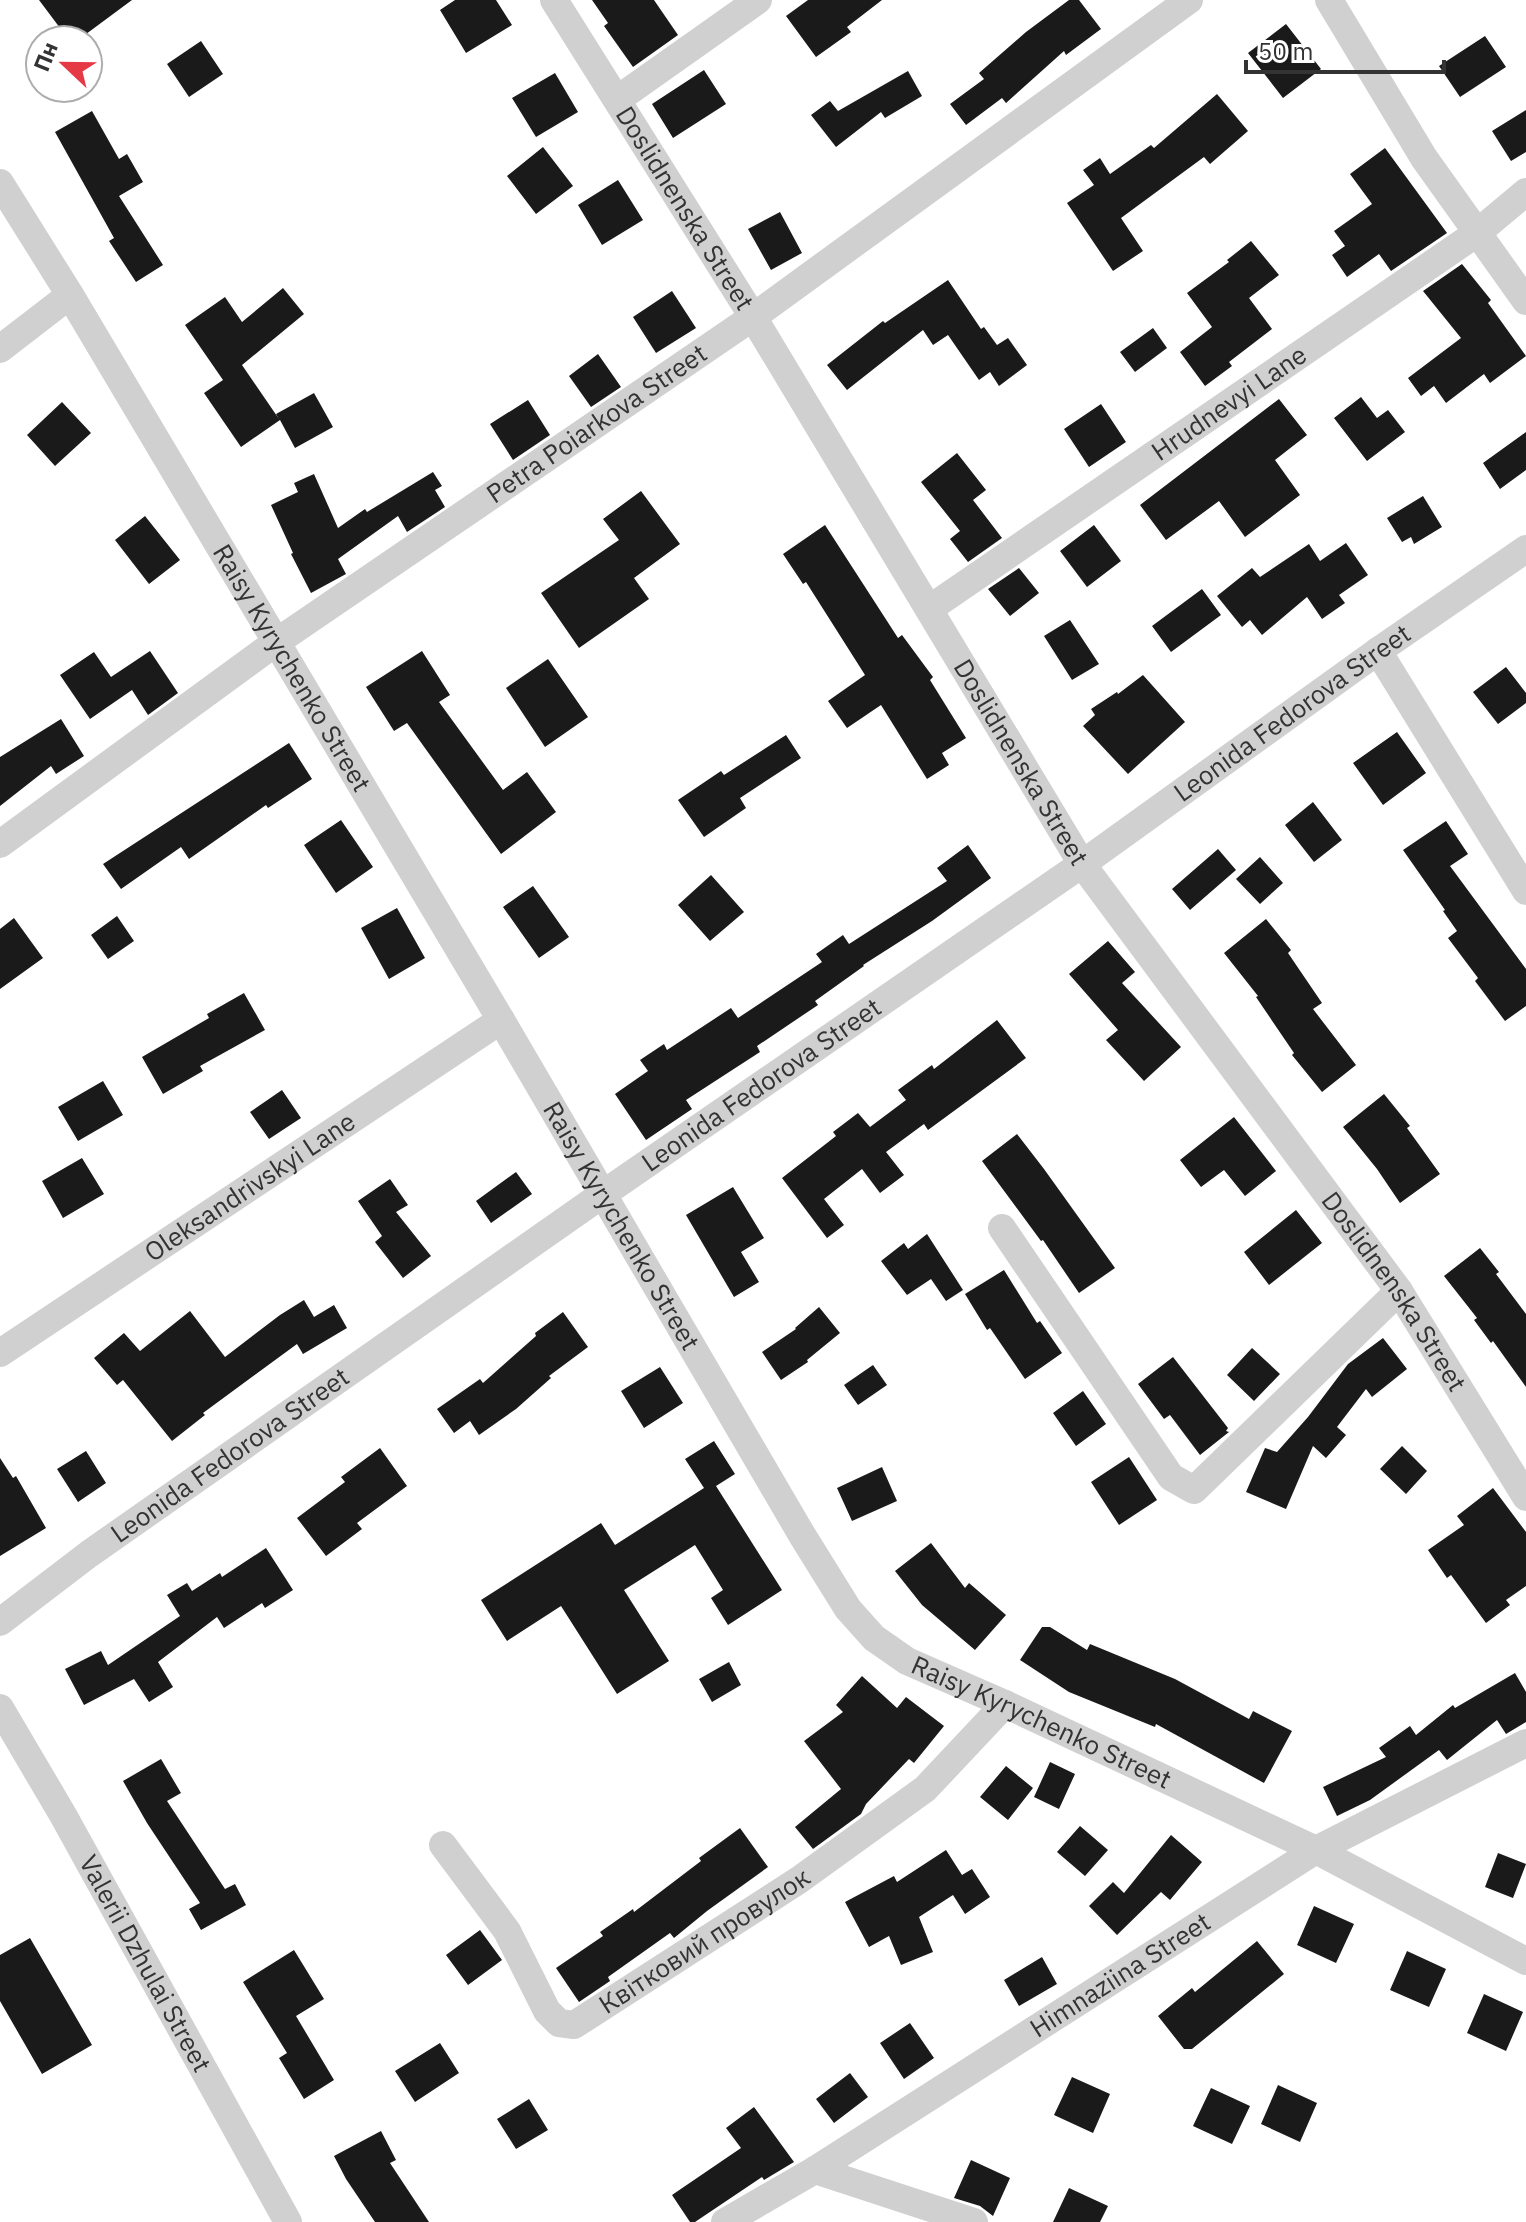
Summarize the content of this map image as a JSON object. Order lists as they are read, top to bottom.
{
  "streets": {
    "street": [
      "Doslidnenska Street",
      "Hrudnevyi Lane",
      "Petra Poiarkova Street",
      "Raisy Kyrychenko Street",
      "Leonida Fedorova Street",
      "Oleksandrivskyi Lane",
      "Квітковий провулок",
      "Valerii Dzhulai Street",
      "Himnaziina Street"
    ]
  },
  "crossings": [
    ["Doslidnenska Street", "Hrudnevyi Lane"],
    ["Doslidnenska Street", "Petra Poiarkova Street"],
    ["Doslidnenska Street", "Leonida Fedorova Street"],
    ["Petra Poiarkova Street", "Raisy Kyrychenko Street"],
    ["Raisy Kyrychenko Street", "Leonida Fedorova Street"],
    ["Raisy Kyrychenko Street", "Oleksandrivskyi Lane"],
    ["Raisy Kyrychenko Street", "Квітковий провулок"],
    ["Raisy Kyrychenko Street", "Himnaziina Street"]
  ],
  "scale_bar": "50 m",
  "north": "left"
}
